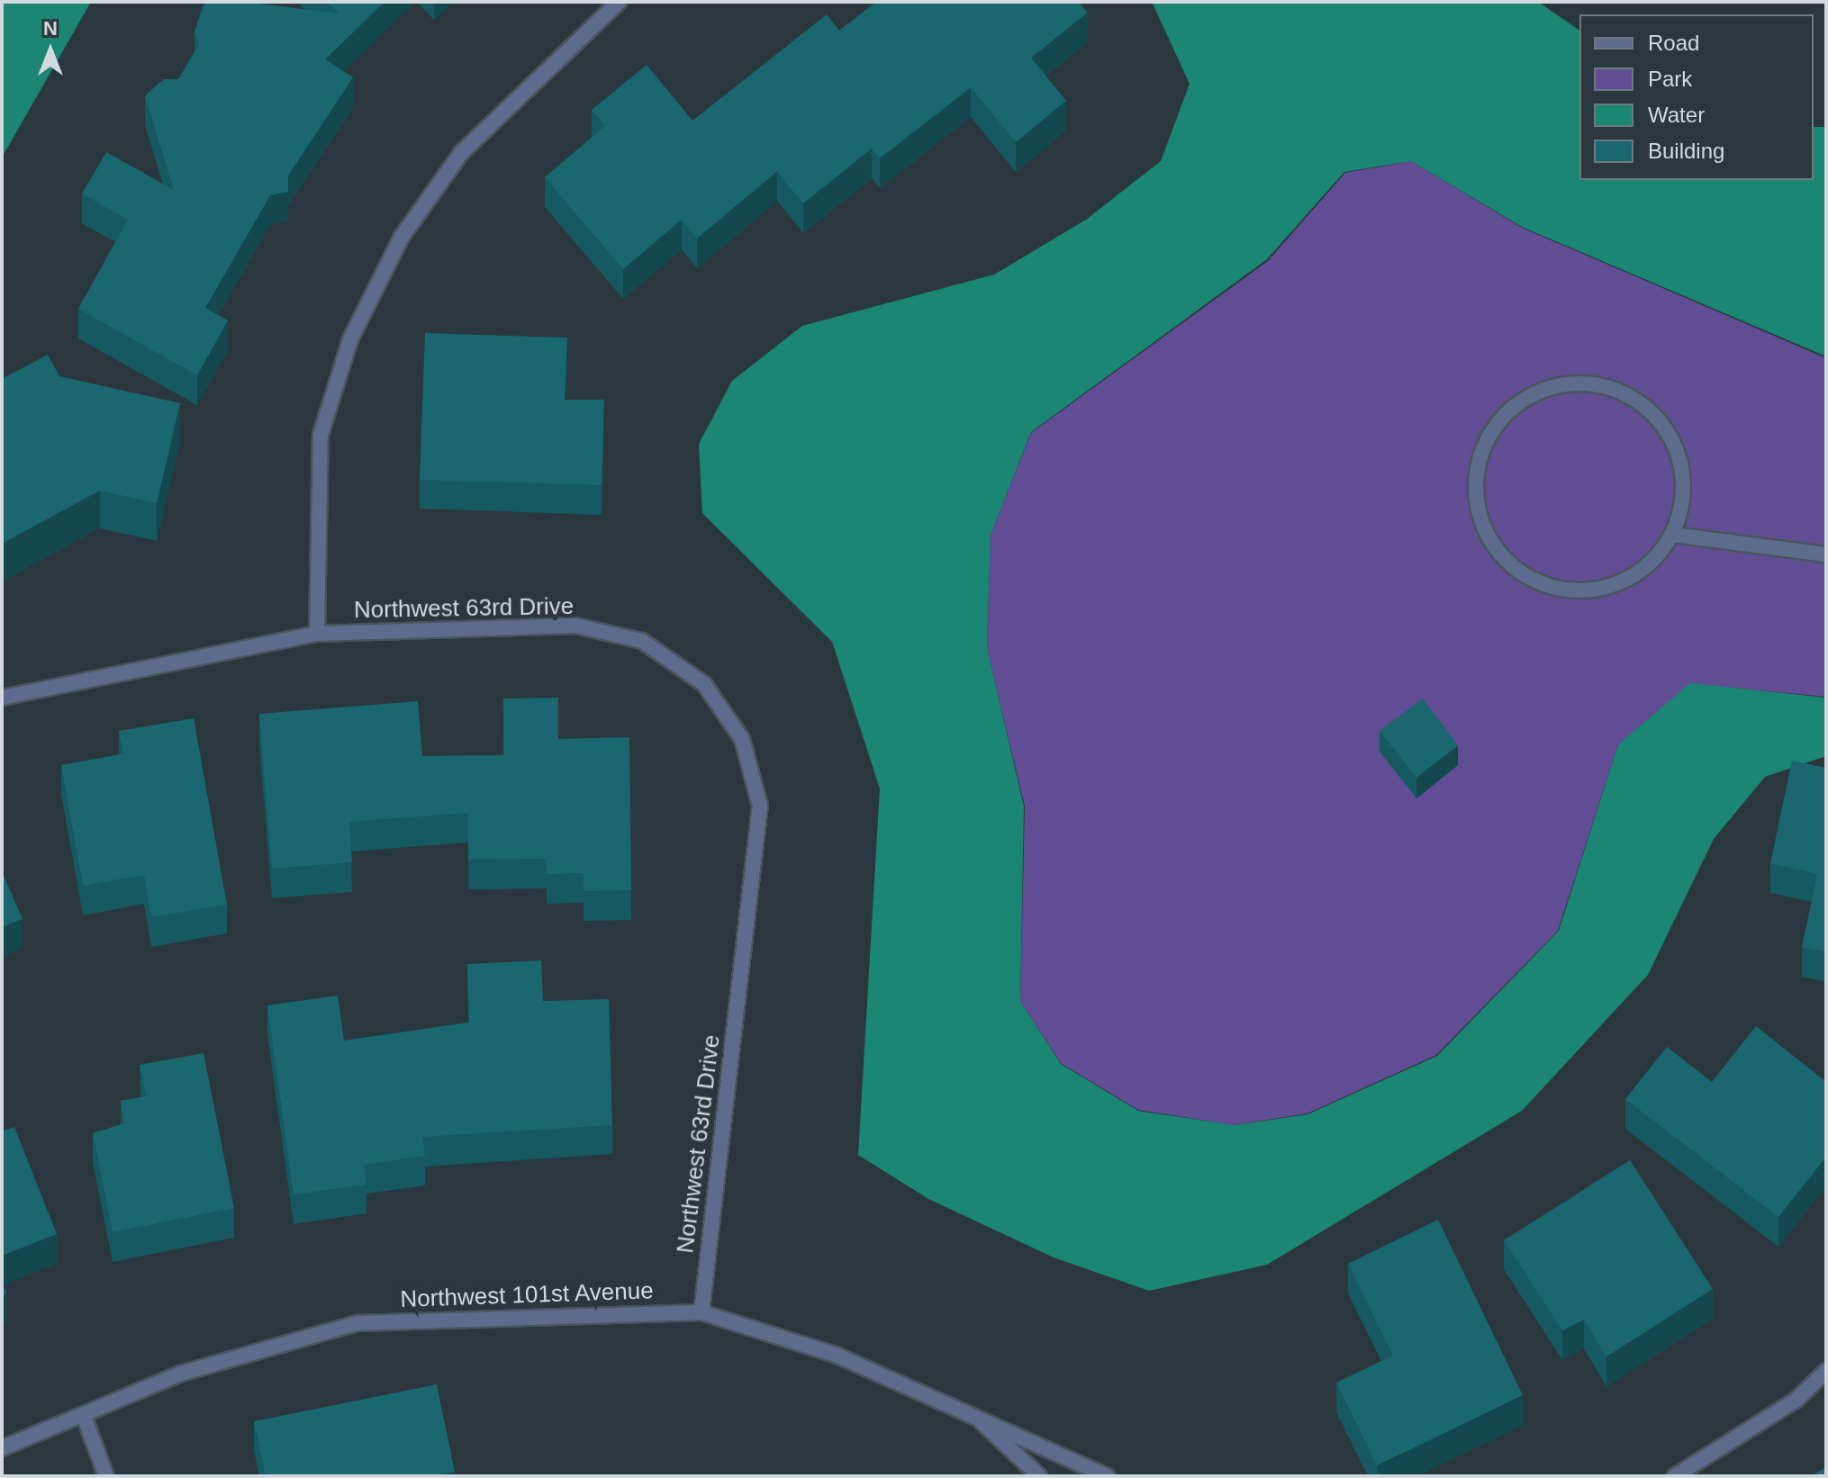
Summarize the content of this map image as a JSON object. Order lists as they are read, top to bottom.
{
  "streets": {
    "street": ["Northwest 63rd Drive", "Northwest 101st Avenue"]
  },
  "crossings": [
    ["Northwest 63rd Drive", "Northwest 101st Avenue"]
  ],
  "legend": [
    "Road",
    "Park",
    "Water",
    "Building"
  ],
  "north": "top"
}
